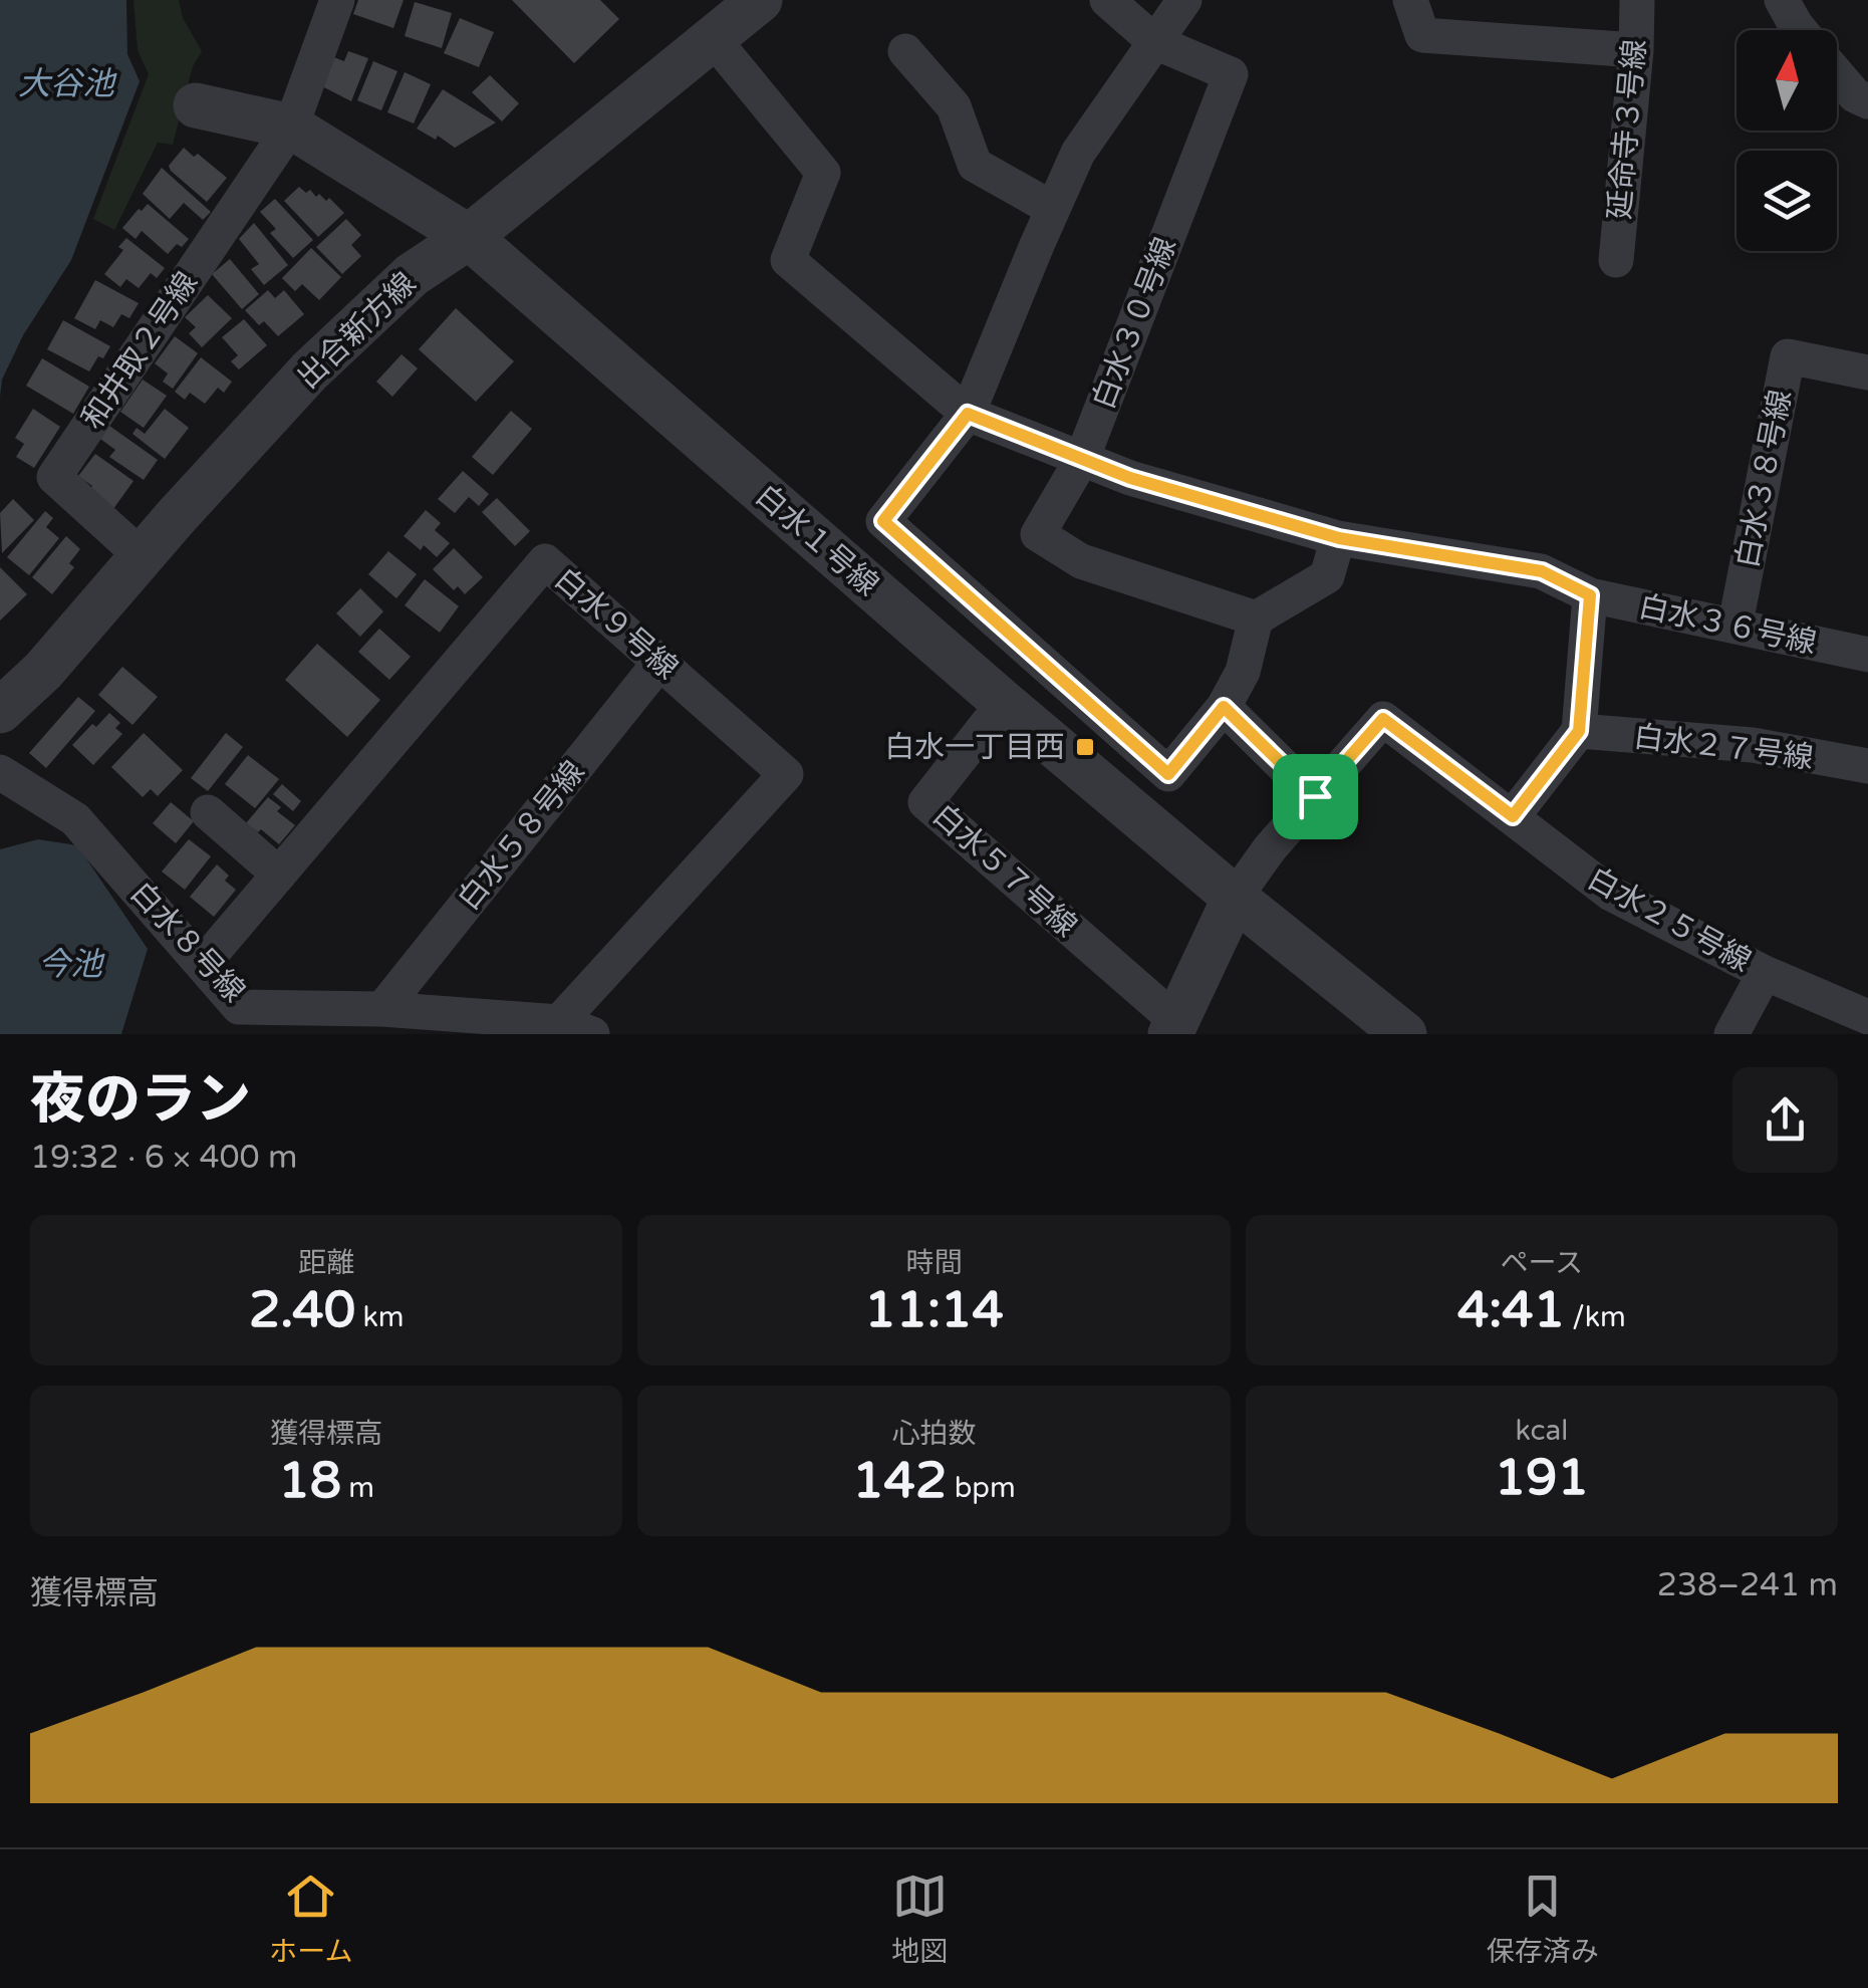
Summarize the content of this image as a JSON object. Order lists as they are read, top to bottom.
{
  "streets": {
    "street": [
      "延命寺３号線",
      "白水３０号線",
      "出合新方線",
      "和井取２号線",
      "白水３８号線",
      "白水１号線",
      "白水９号線",
      "白水３６号線",
      "白水２７号線",
      "白水５８号線",
      "白水５７号線",
      "白水２５号線",
      "白水８号線"
    ]
  },
  "crossings": [
    ["白水３０号線", "白水３６号線"],
    ["出合新方線", "和井取２号線"],
    ["出合新方線", "白水１号線"],
    ["和井取２号線", "白水１号線"],
    ["白水３８号線", "白水３６号線"],
    ["白水１号線", "白水５７号線"],
    ["白水１号線", "白水２５号線"],
    ["白水９号線", "白水５８号線"],
    ["白水９号線", "白水８号線"],
    ["白水５８号線", "白水８号線"]
  ],
  "water": ["大谷池", "今池"],
  "places": {
    "transit": ["白水一丁目西"]
  },
  "north": "top",
  "page": {
    "heading": ["夜のラン", "19:32 · 6 × 400 m"],
    "stats": [
      ["距離", "2.40 km"],
      ["時間", "11:14"],
      ["ペース", "4:41 /km"],
      ["獲得標高", "18 m"],
      ["心拍数", "142 bpm"],
      ["kcal", "191"]
    ],
    "chart": ["獲得標高", "238–241 m"],
    "tabs": ["ホーム", "地図", "保存済み"]
  }
}
